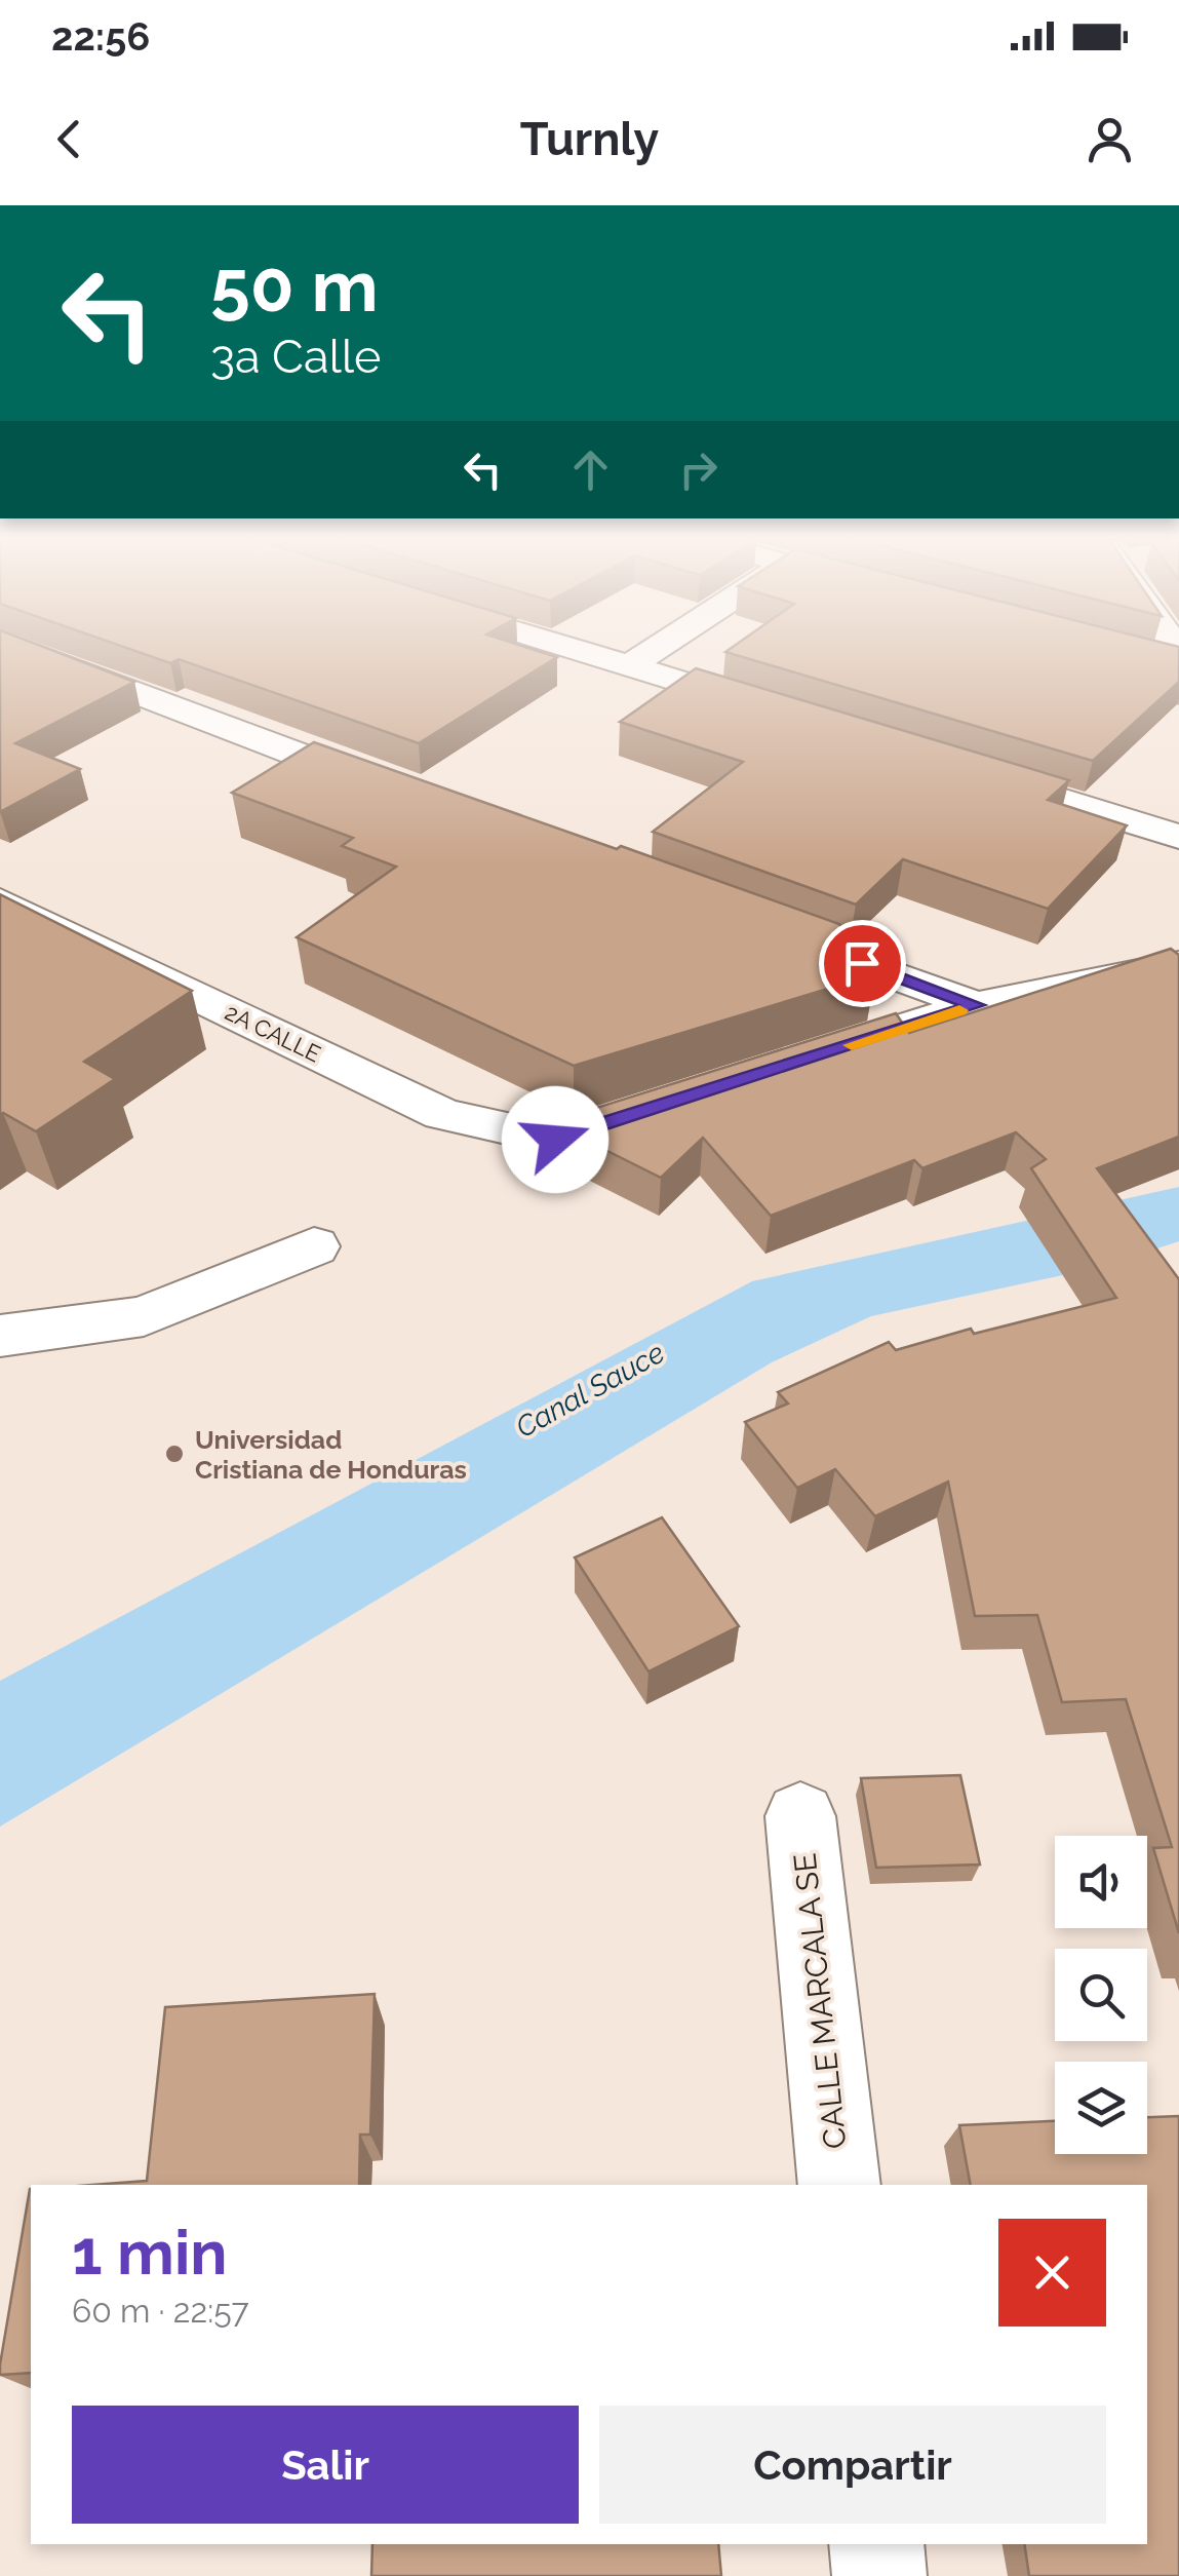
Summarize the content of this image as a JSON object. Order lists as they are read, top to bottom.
{
  "streets": {
    "street": ["2A CALLE", "CALLE MARCALA SE"]
  },
  "water": ["Canal Sauce"],
  "places": ["Universidad Cristiana de Honduras"],
  "page": {
    "status": "22:56",
    "header": "Turnly",
    "turn": ["50 m", "3a Calle"],
    "heading": ["1 min", "60 m · 22:57"],
    "buttons": ["Salir", "Compartir"]
  }
}
